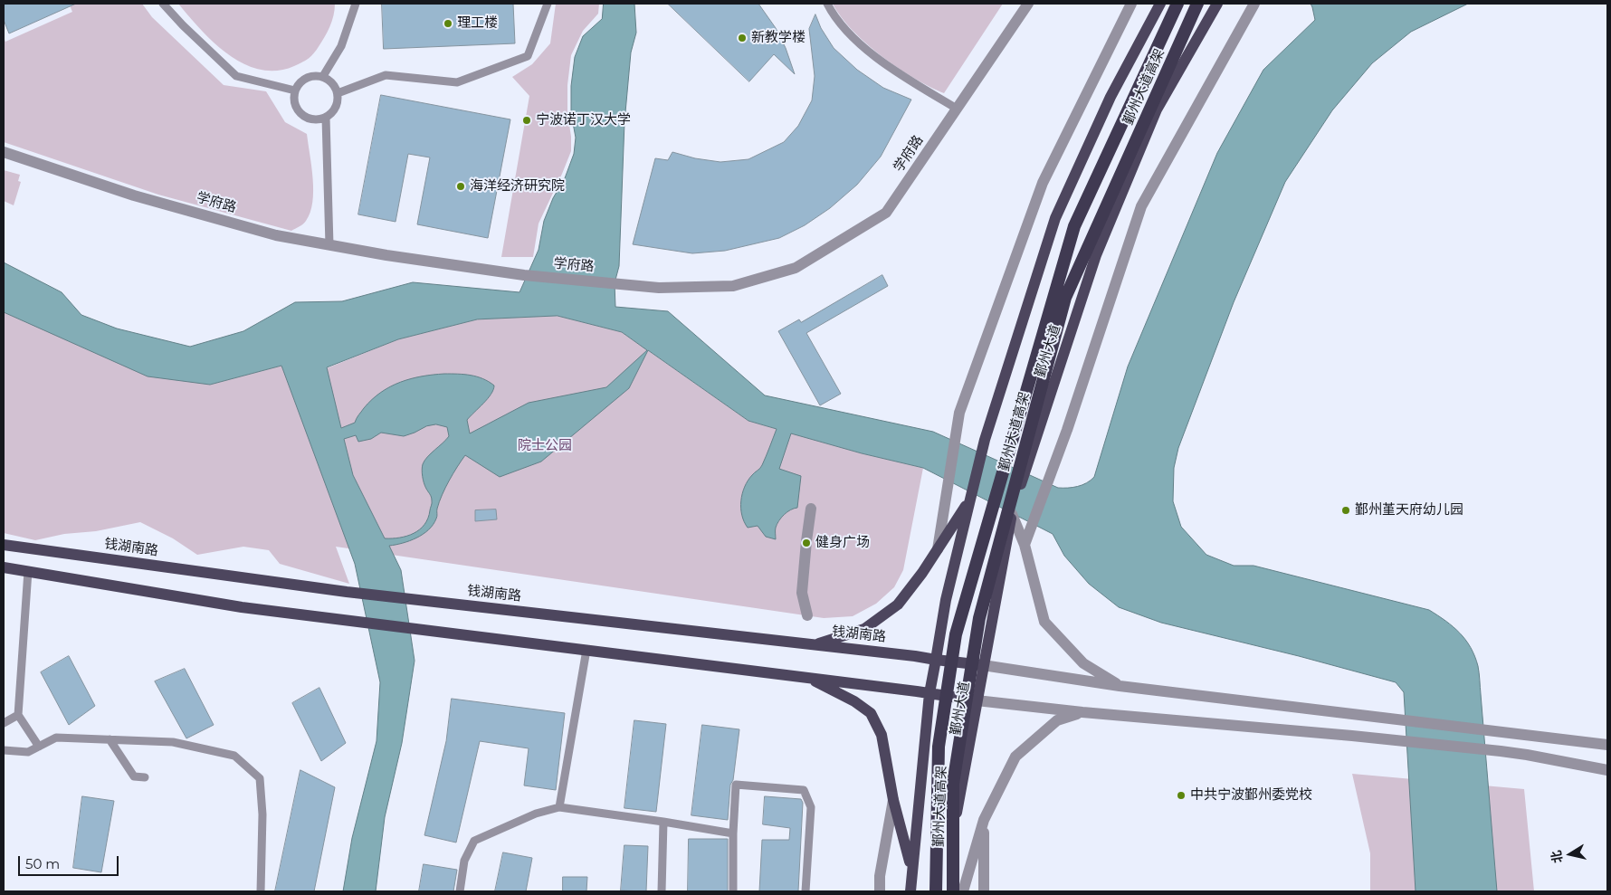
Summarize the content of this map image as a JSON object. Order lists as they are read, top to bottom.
{
  "streets": {
    "highway": ["鄞州大道高架"],
    "main road": ["鄞州大道", "钱湖南路"],
    "street": ["学府路"]
  },
  "crossings": [
    ["鄞州大道", "钱湖南路"]
  ],
  "parks": ["院士公园"],
  "places": [
    "理工楼",
    "新教学楼",
    "宁波诺丁汉大学",
    "海洋经济研究院",
    "鄞州堇天府幼儿园",
    "健身广场",
    "中共宁波鄞州委党校"
  ],
  "scale_bar": "50 m",
  "north": "left"
}
